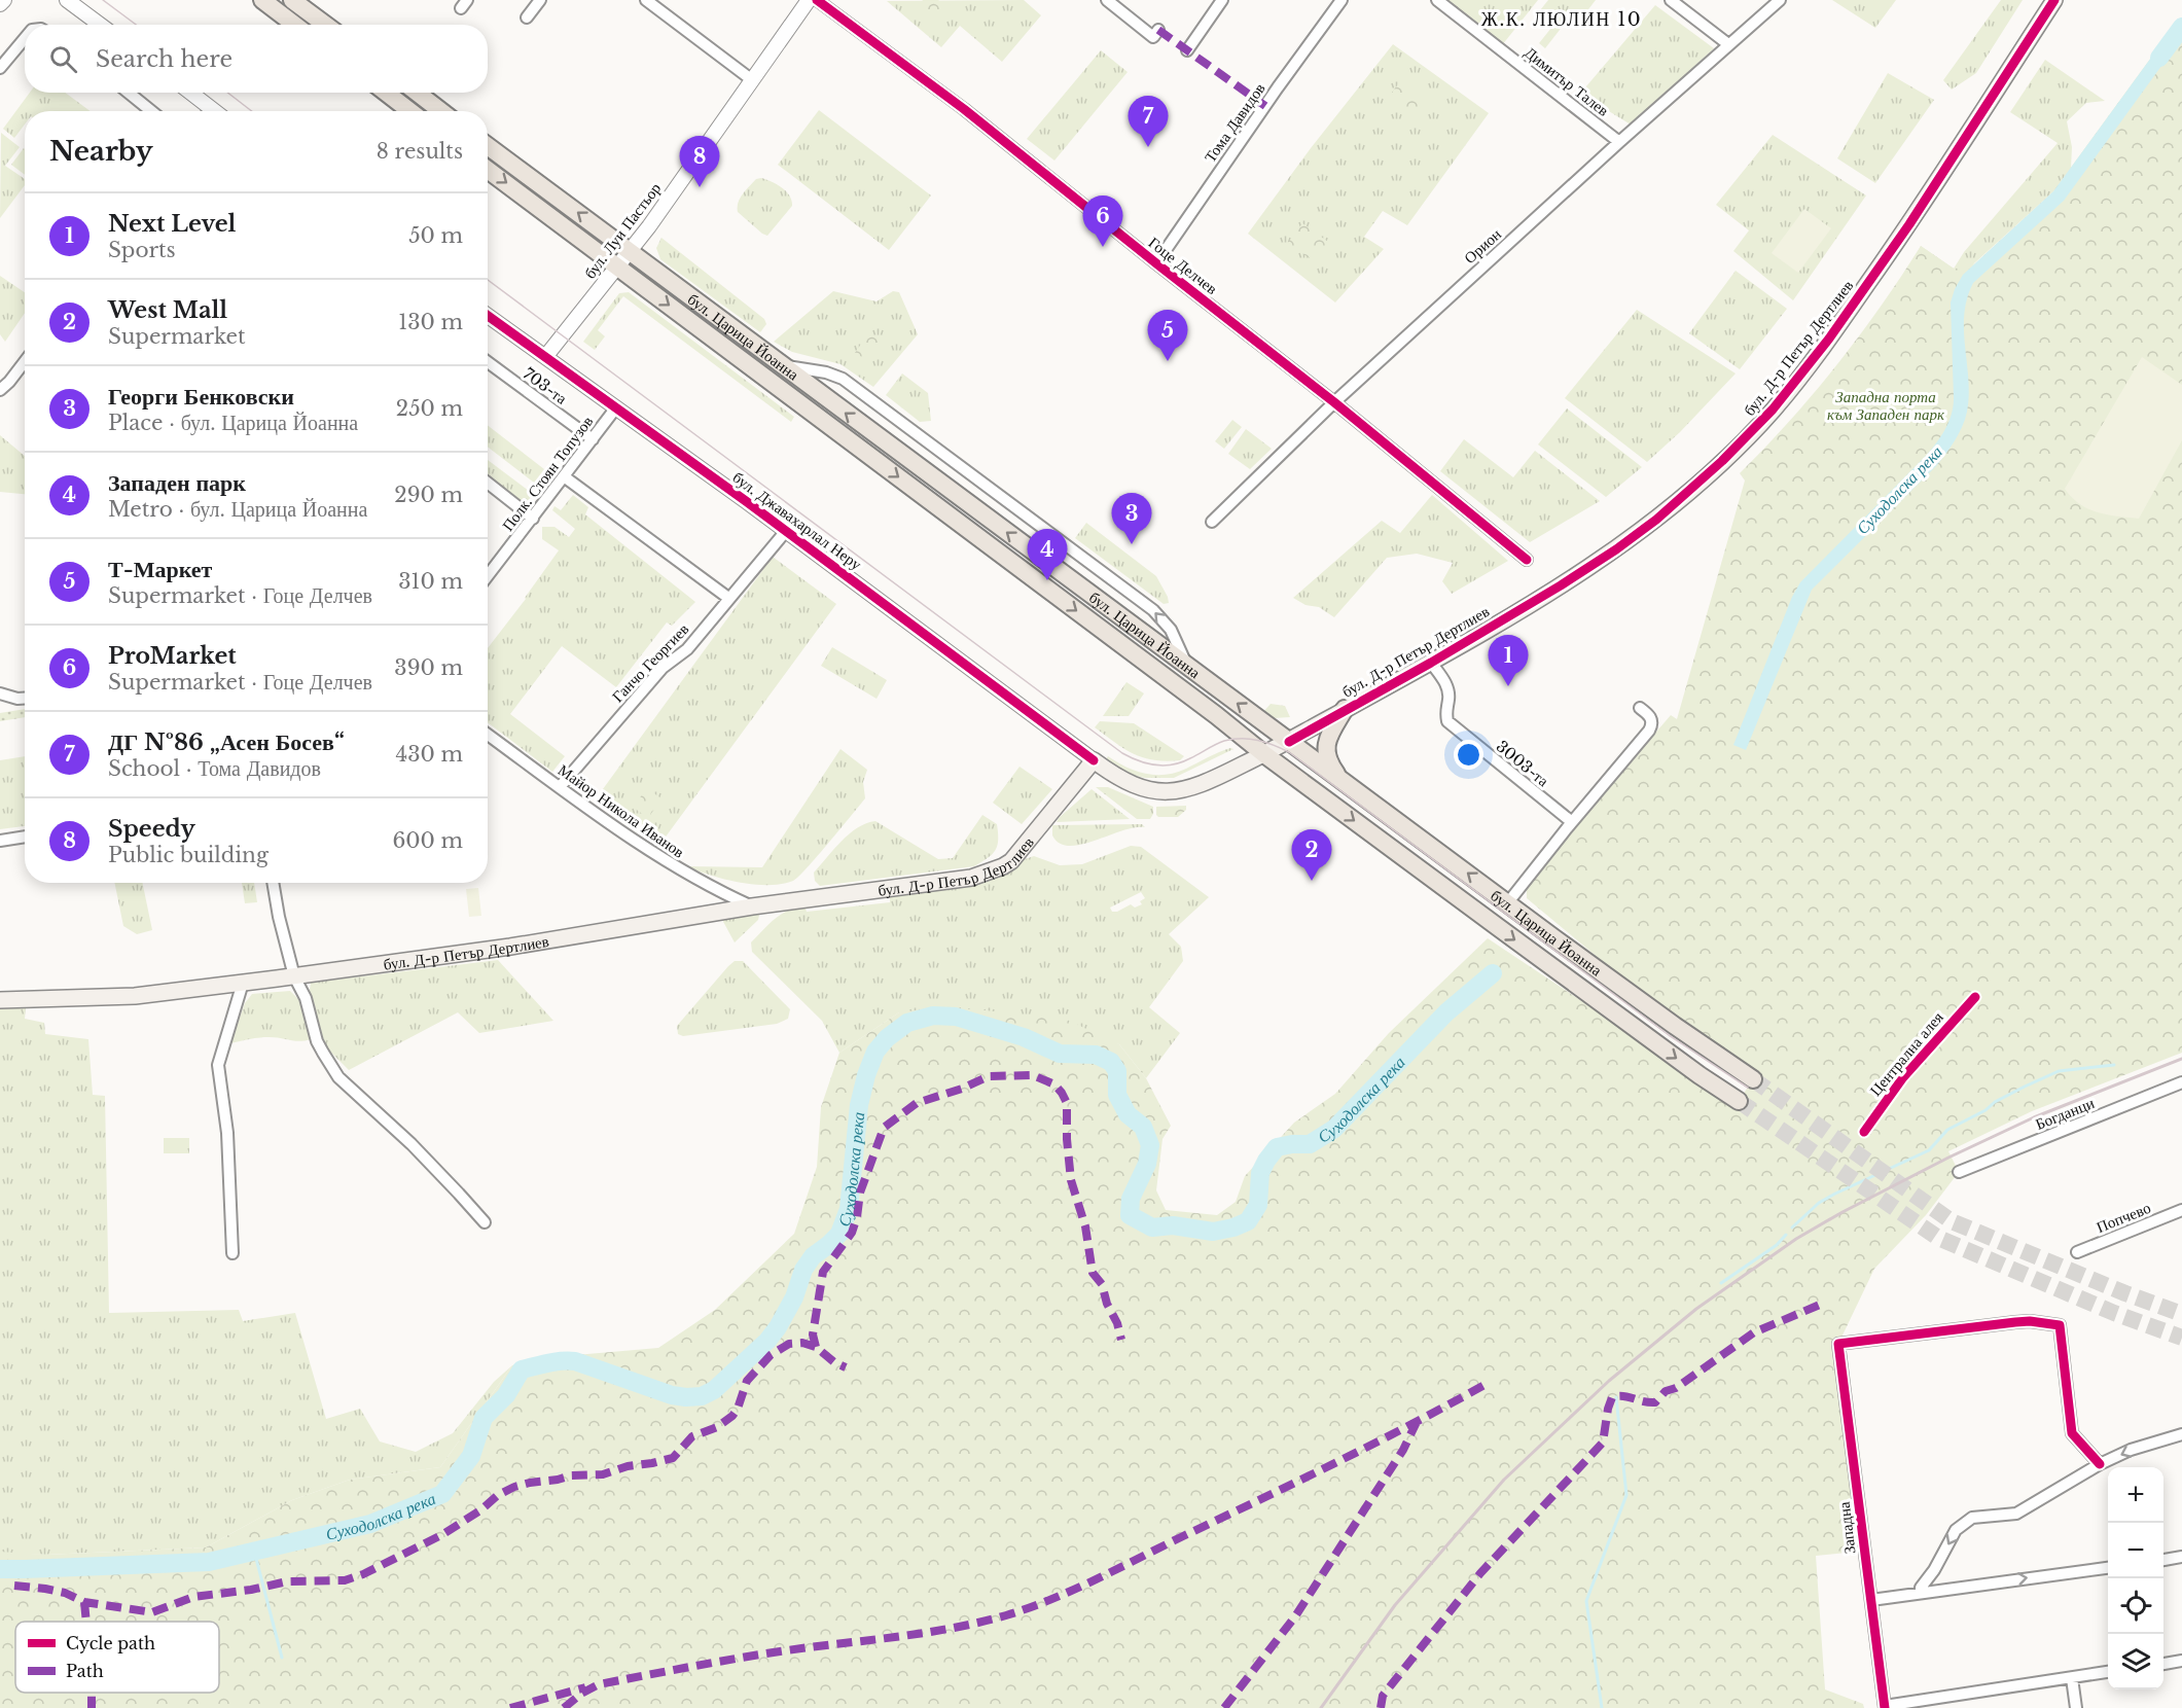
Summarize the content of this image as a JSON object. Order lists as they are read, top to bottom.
{
  "streets": {
    "main road": ["бул. Царица Йоанна", "бул. Д-р Петър Дертлиев"],
    "street": [
      "Димитър Талев",
      "Тома Давидов",
      "бул. Луи Пастьор",
      "Орион",
      "Гоце Делчев",
      "703-та",
      "Полк. Стоян Топузов",
      "бул. Джавахарлал Неру",
      "Ганчо Георгиев",
      "3003-та",
      "Майор Никола Иванов",
      "Богданци",
      "Попчево",
      "Западна"
    ],
    "cycle path": ["Централна алея"]
  },
  "crossings": [
    ["Димитър Талев", "Орион"],
    ["Тома Давидов", "Гоце Делчев"],
    ["бул. Луи Пастьор", "бул. Царица Йоанна"],
    ["бул. Луи Пастьор", "бул. Джавахарлал Неру"],
    ["Орион", "Гоце Делчев"],
    ["бул. Царица Йоанна", "бул. Д-р Петър Дертлиев"],
    ["бул. Д-р Петър Дертлиев", "бул. Джавахарлал Неру"],
    ["бул. Д-р Петър Дертлиев", "3003-та"],
    ["бул. Д-р Петър Дертлиев", "Майор Никола Иванов"],
    ["703-та", "Полк. Стоян Топузов"],
    ["Полк. Стоян Топузов", "бул. Джавахарлал Неру"],
    ["бул. Джавахарлал Неру", "Ганчо Георгиев"],
    ["Ганчо Георгиев", "Майор Никола Иванов"]
  ],
  "districts": ["Ж.К. ЛЮЛИН 10"],
  "water": ["Суходолска река"],
  "parks": ["Западна порта към Западен парк"],
  "legend": ["Cycle path", "Path"],
  "page": {
    "search": "Search here",
    "pins": [
      "7",
      "8",
      "6",
      "5",
      "3",
      "4",
      "1",
      "2"
    ],
    "heading": ["Nearby", "8 results"],
    "list": [
      {
        "mark": "1",
        "name": "Next Level",
        "note": "Sports",
        "value": "50 m"
      },
      {
        "mark": "2",
        "name": "West Mall",
        "note": "Supermarket",
        "value": "130 m"
      },
      {
        "mark": "3",
        "name": "Георги Бенковски",
        "note": "Place · бул. Царица Йоанна",
        "value": "250 m"
      },
      {
        "mark": "4",
        "name": "Западен парк",
        "note": "Metro · бул. Царица Йоанна",
        "value": "290 m"
      },
      {
        "mark": "5",
        "name": "Т-Маркет",
        "note": "Supermarket · Гоце Делчев",
        "value": "310 m"
      },
      {
        "mark": "6",
        "name": "ProMarket",
        "note": "Supermarket · Гоце Делчев",
        "value": "390 m"
      },
      {
        "mark": "7",
        "name": "ДГ №86 „Асен Босев“",
        "note": "School · Тома Давидов",
        "value": "430 m"
      },
      {
        "mark": "8",
        "name": "Speedy",
        "note": "Public building",
        "value": "600 m"
      }
    ],
    "map_buttons": ["+", "−"]
  }
}
